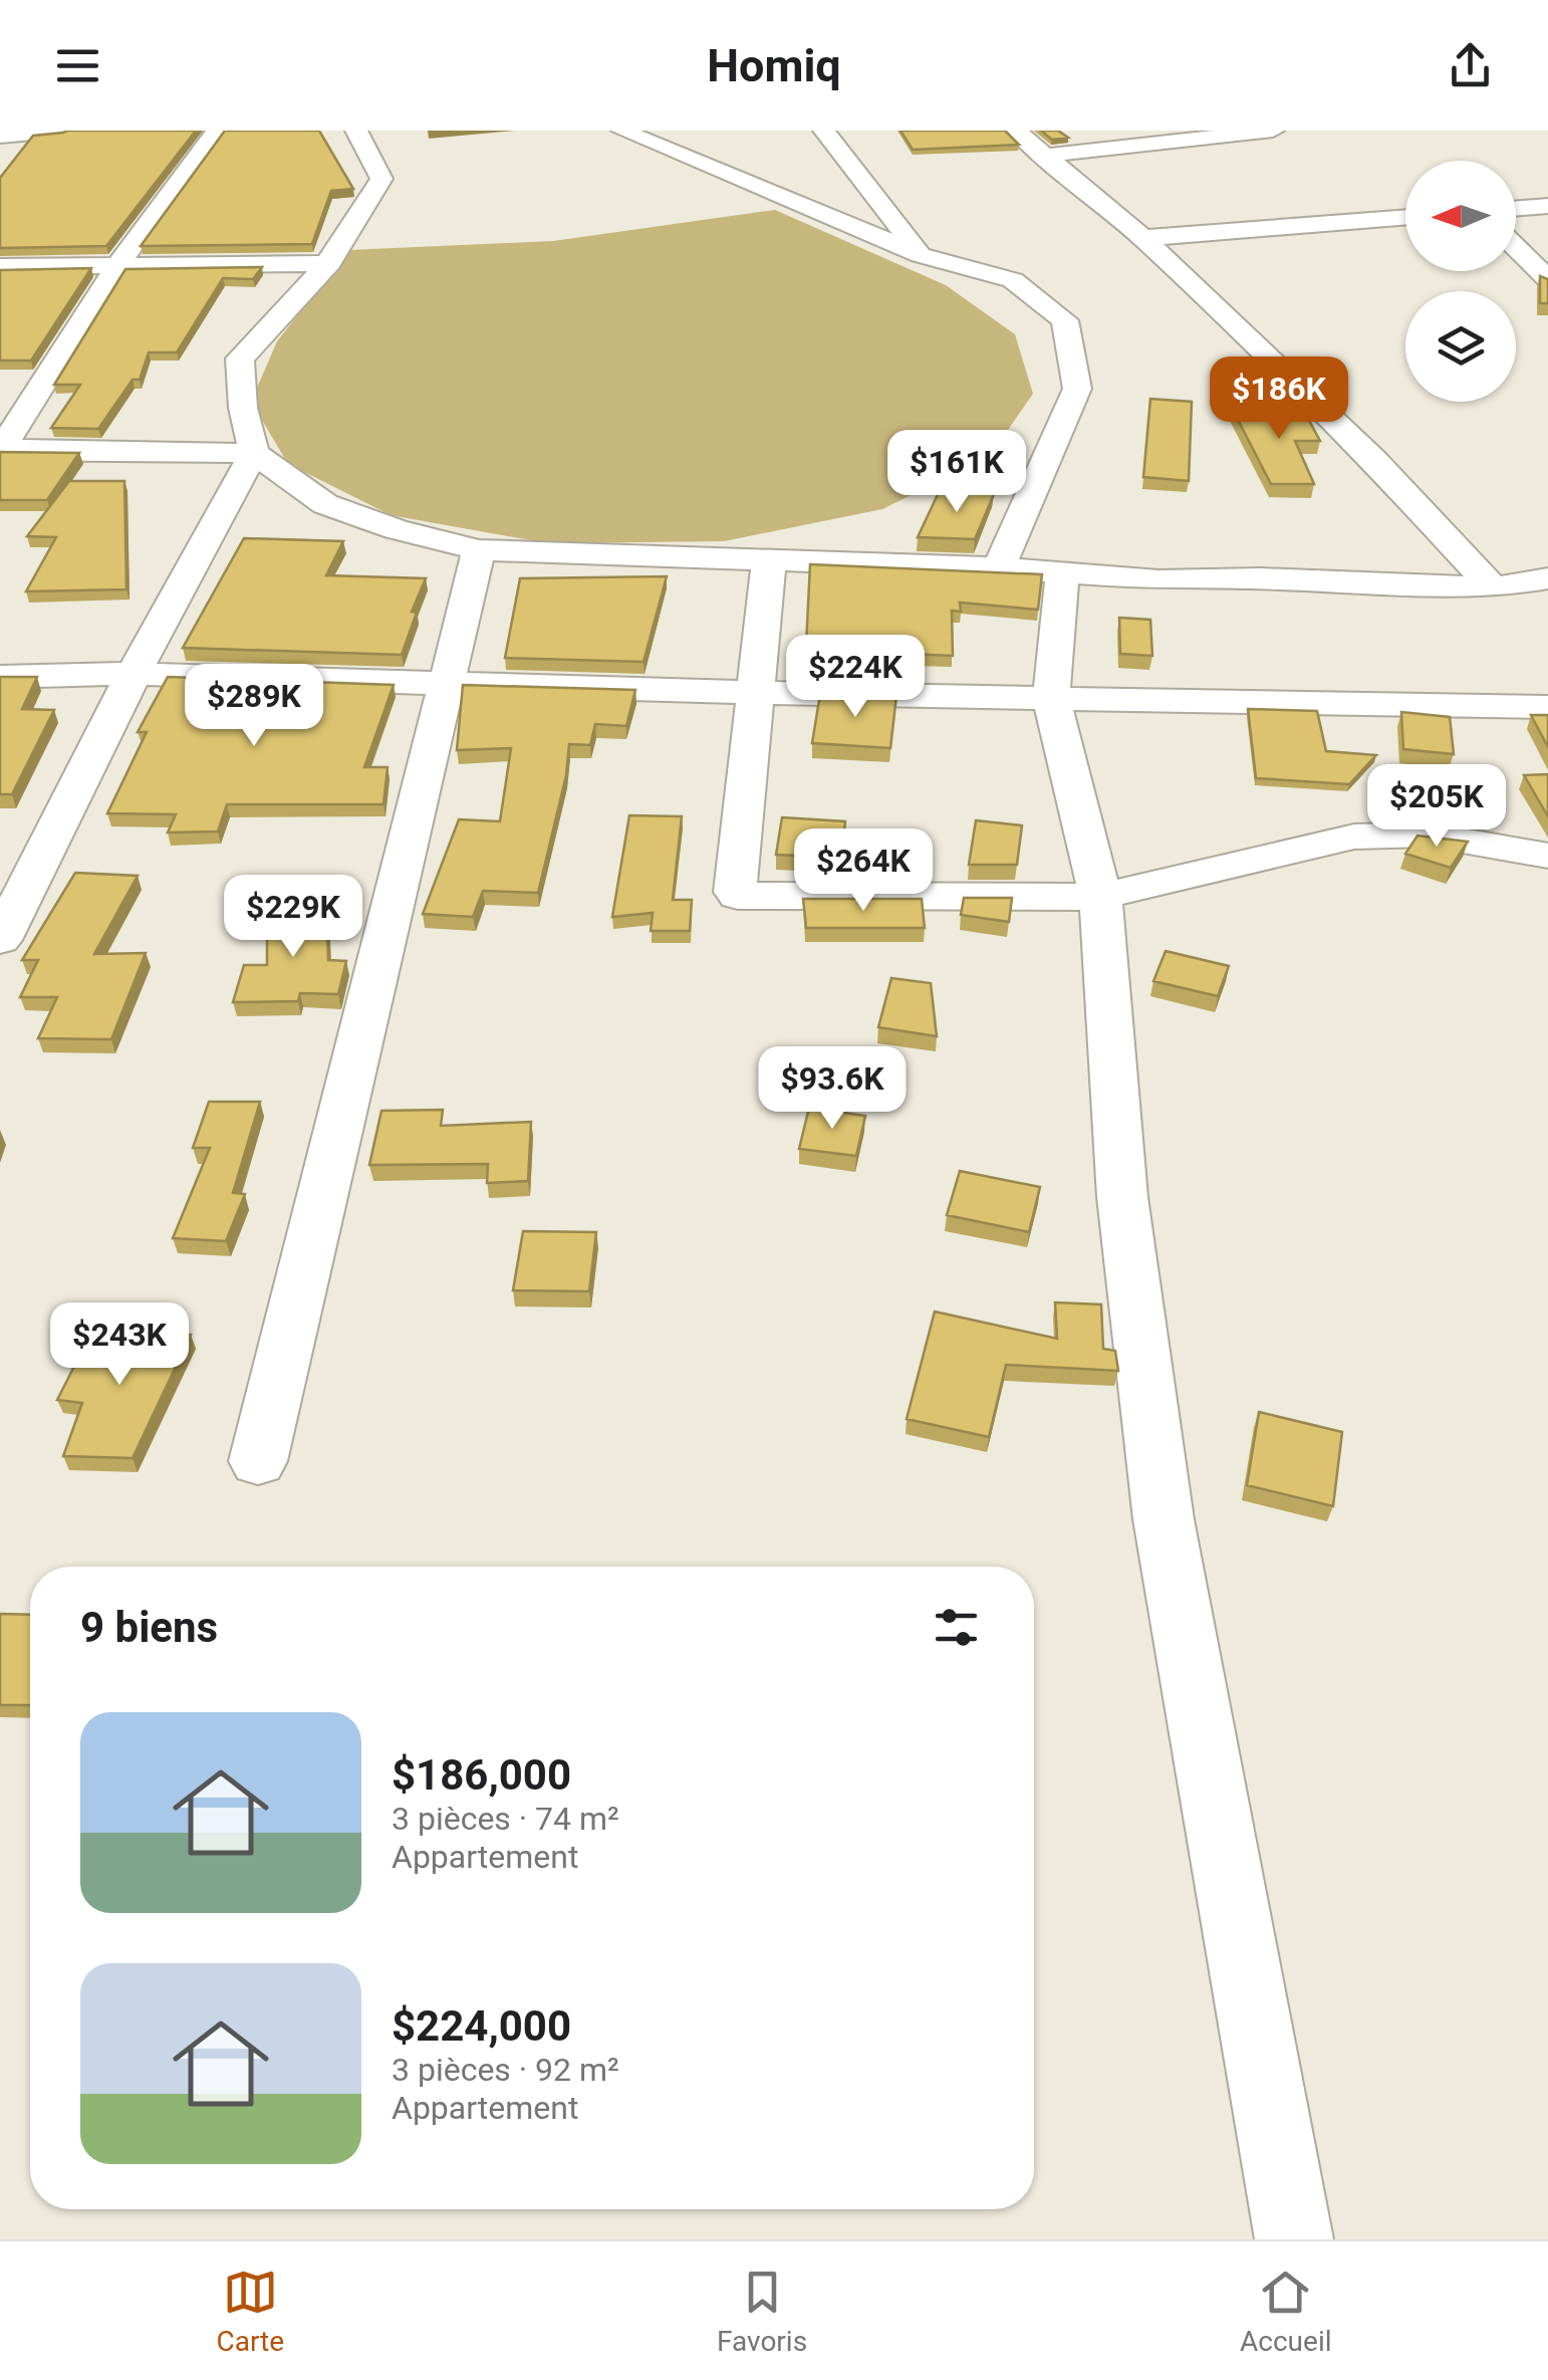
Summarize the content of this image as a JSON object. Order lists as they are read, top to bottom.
{
  "north": "left",
  "page": {
    "header": "Homiq",
    "price": [
      "$186K",
      "$161K",
      "$224K",
      "$289K",
      "$205K",
      "$264K",
      "$229K",
      "$93.6K",
      "$243K"
    ],
    "heading": "9 biens",
    "list": [
      {
        "name": "$186,000",
        "note": "3 pièces · 74 m² · Appartement"
      },
      {
        "name": "$224,000",
        "note": "3 pièces · 92 m² · Appartement"
      }
    ],
    "tabs": ["Carte", "Favoris", "Accueil"]
  }
}
